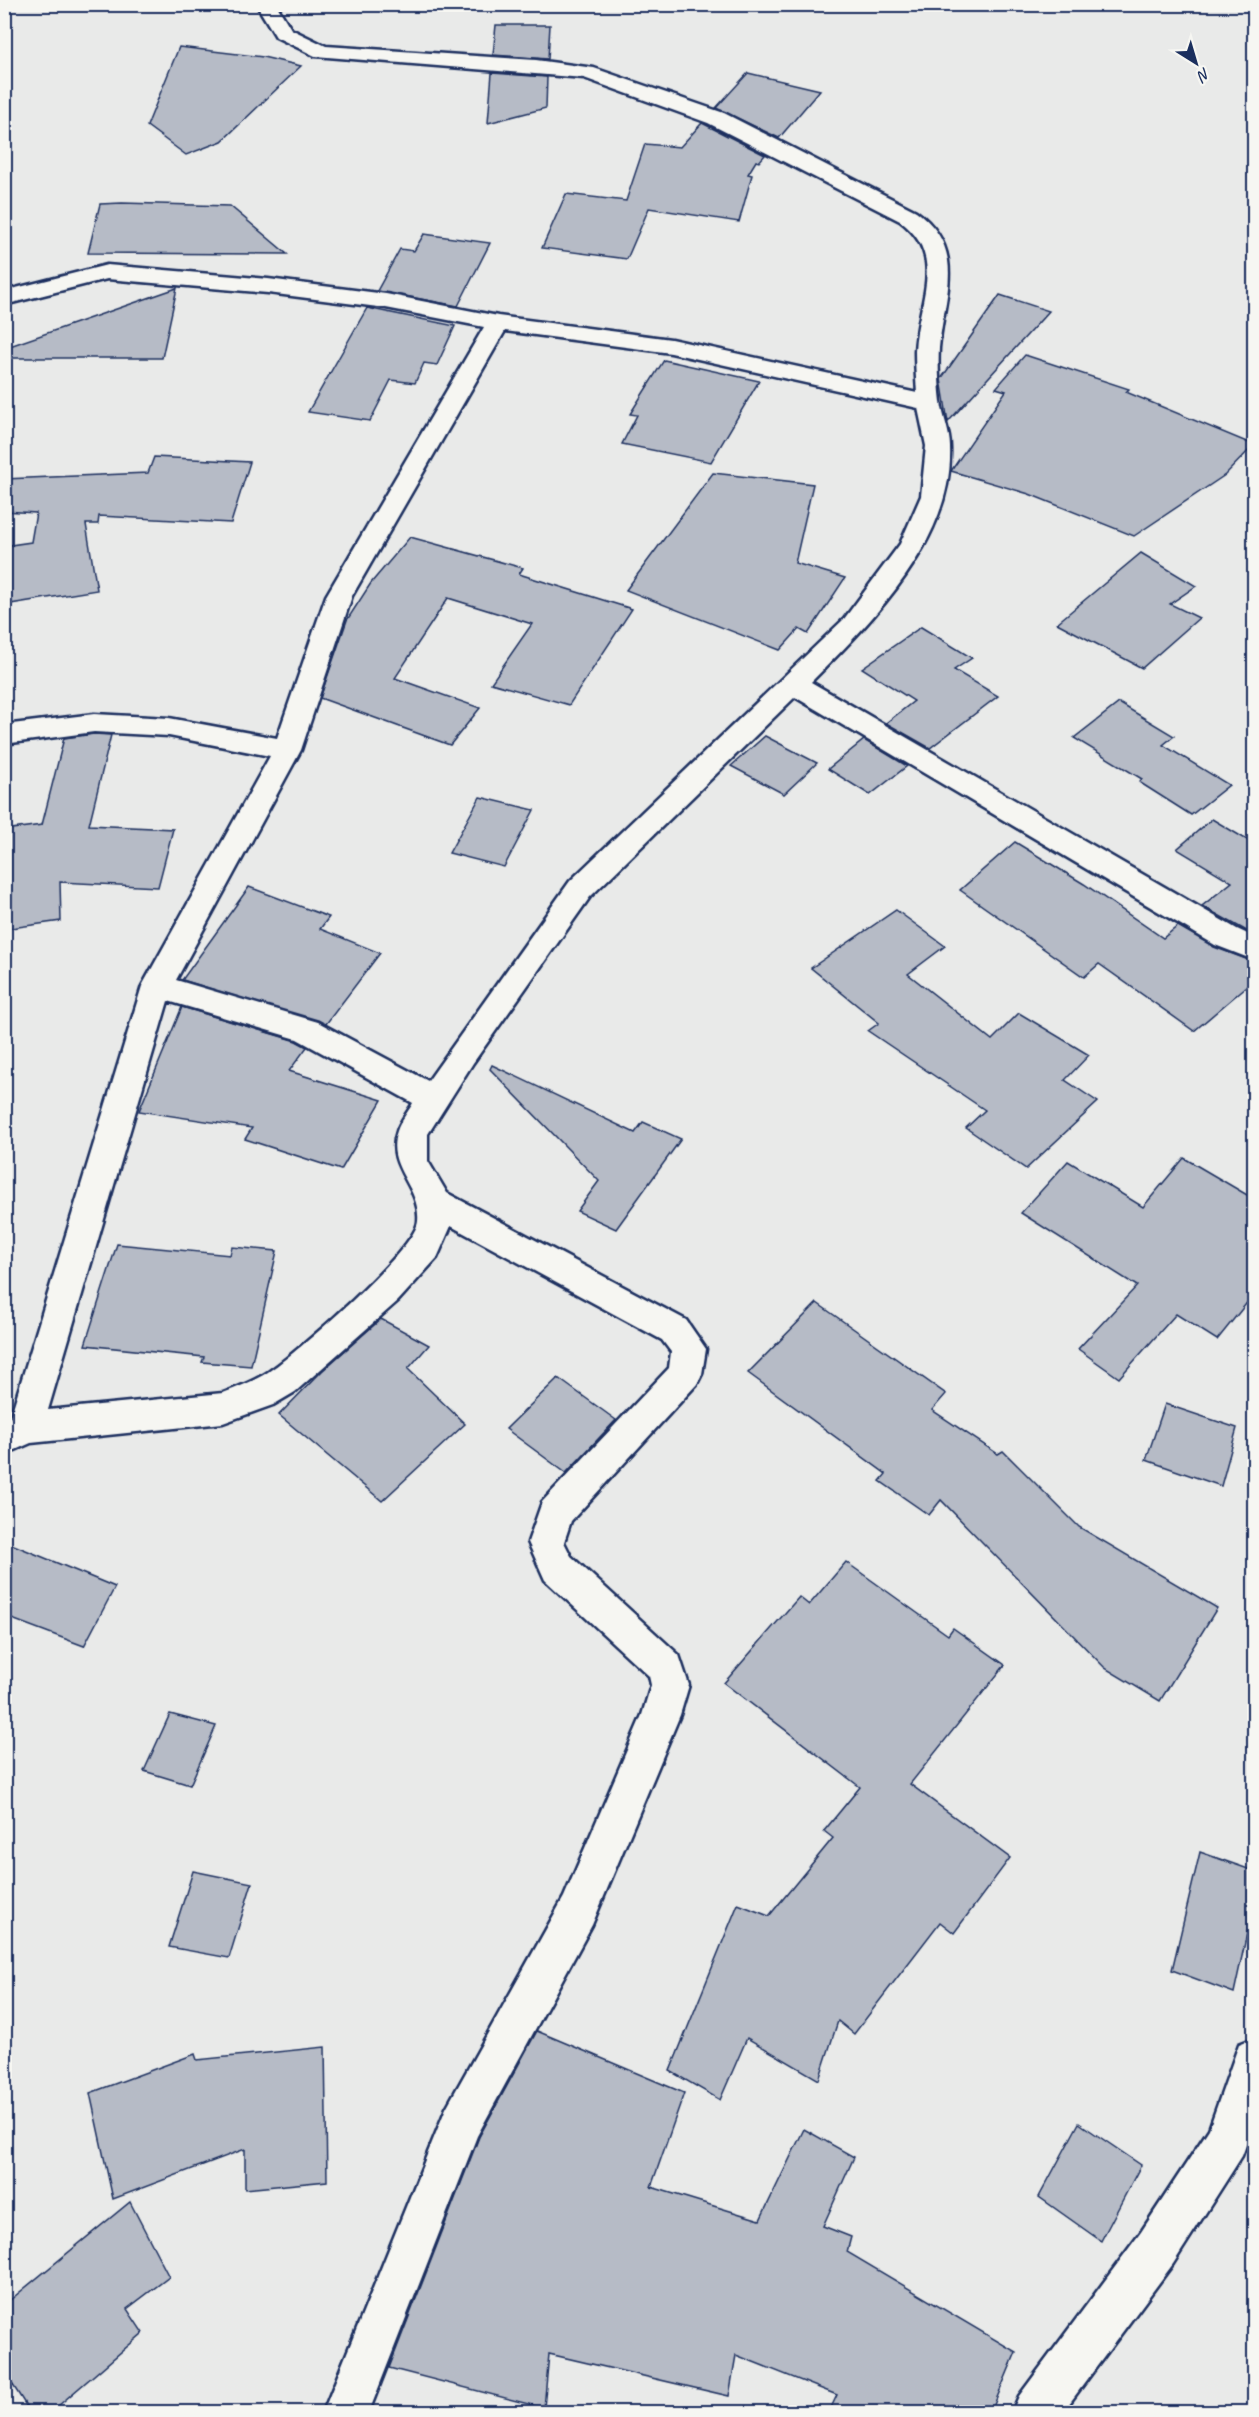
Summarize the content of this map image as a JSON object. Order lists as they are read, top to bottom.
{
  "north": "bottom right"
}
